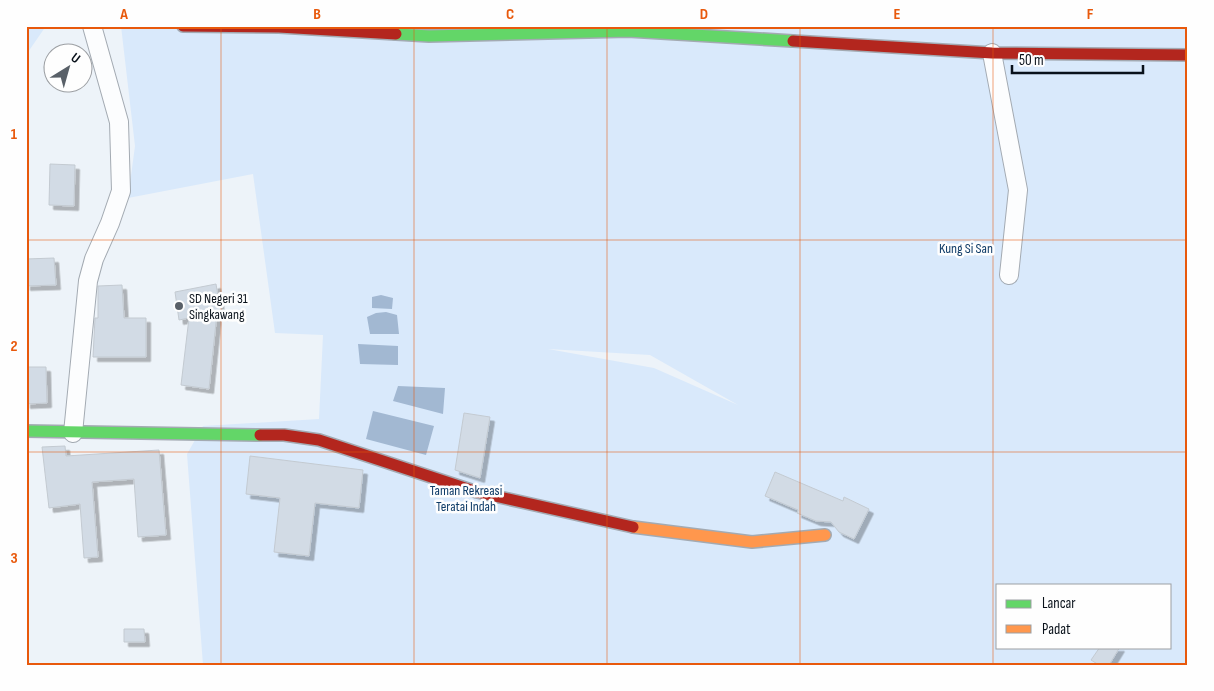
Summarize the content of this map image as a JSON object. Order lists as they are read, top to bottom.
{
  "parks": ["Kung Si San", "Taman Rekreasi Teratai Indah"],
  "places": ["SD Negeri 31 Singkawang"],
  "legend": ["Lancar", "Padat"],
  "scale_bar": "50 m",
  "north": "top right",
  "grid": {
    "columns": [
      "A",
      "B",
      "C",
      "D",
      "E",
      "F"
    ],
    "rows": ["1", "2", "3"]
  }
}
